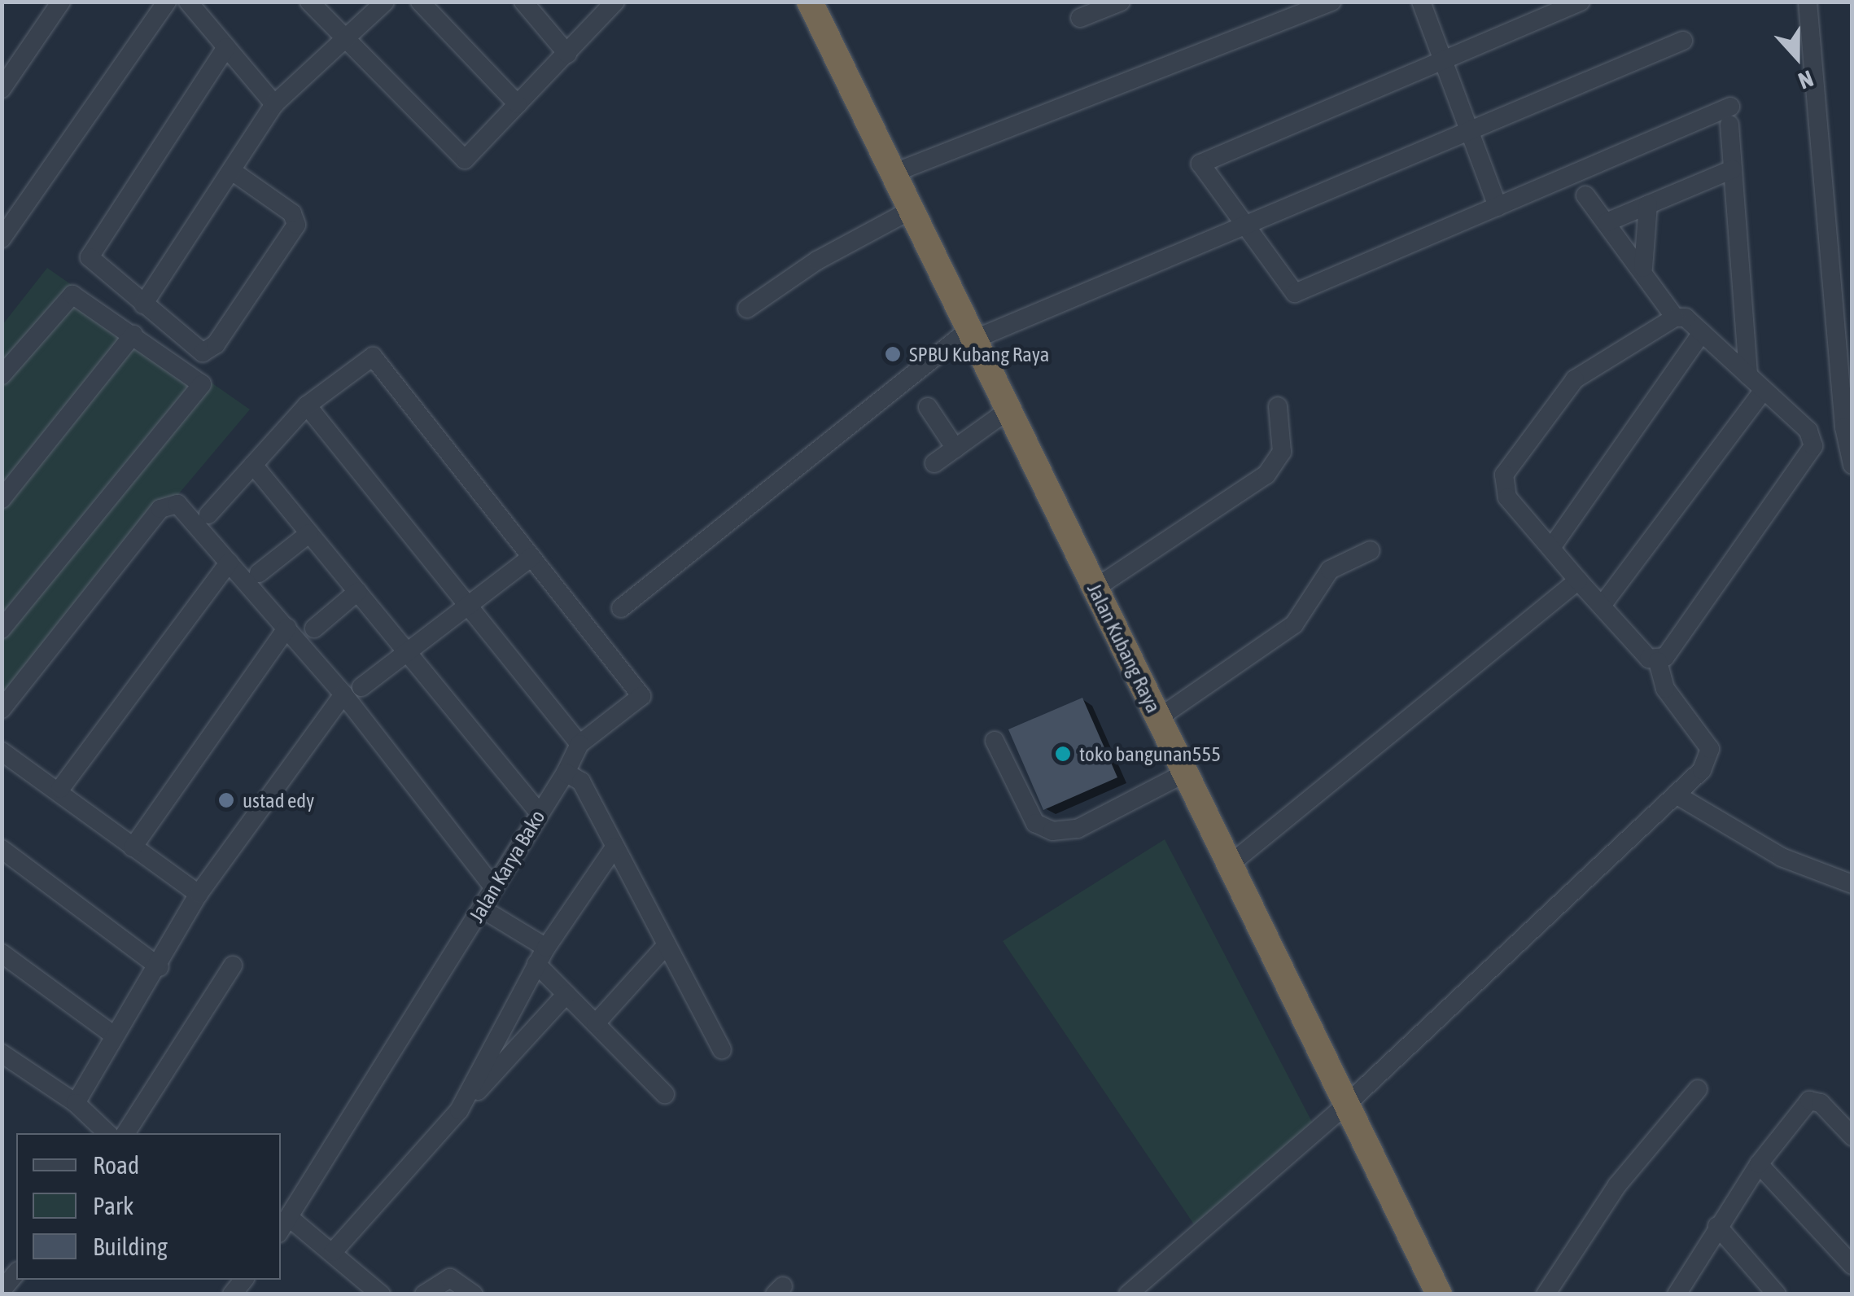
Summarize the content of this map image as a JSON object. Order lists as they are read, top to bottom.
{
  "streets": {
    "highway": ["Jalan Kubang Raya"],
    "street": ["Jalan Karya Bako"]
  },
  "places": ["SPBU Kubang Raya", "toko bangunan555", "ustad edy"],
  "legend": ["Road", "Park", "Building"],
  "north": "bottom"
}
